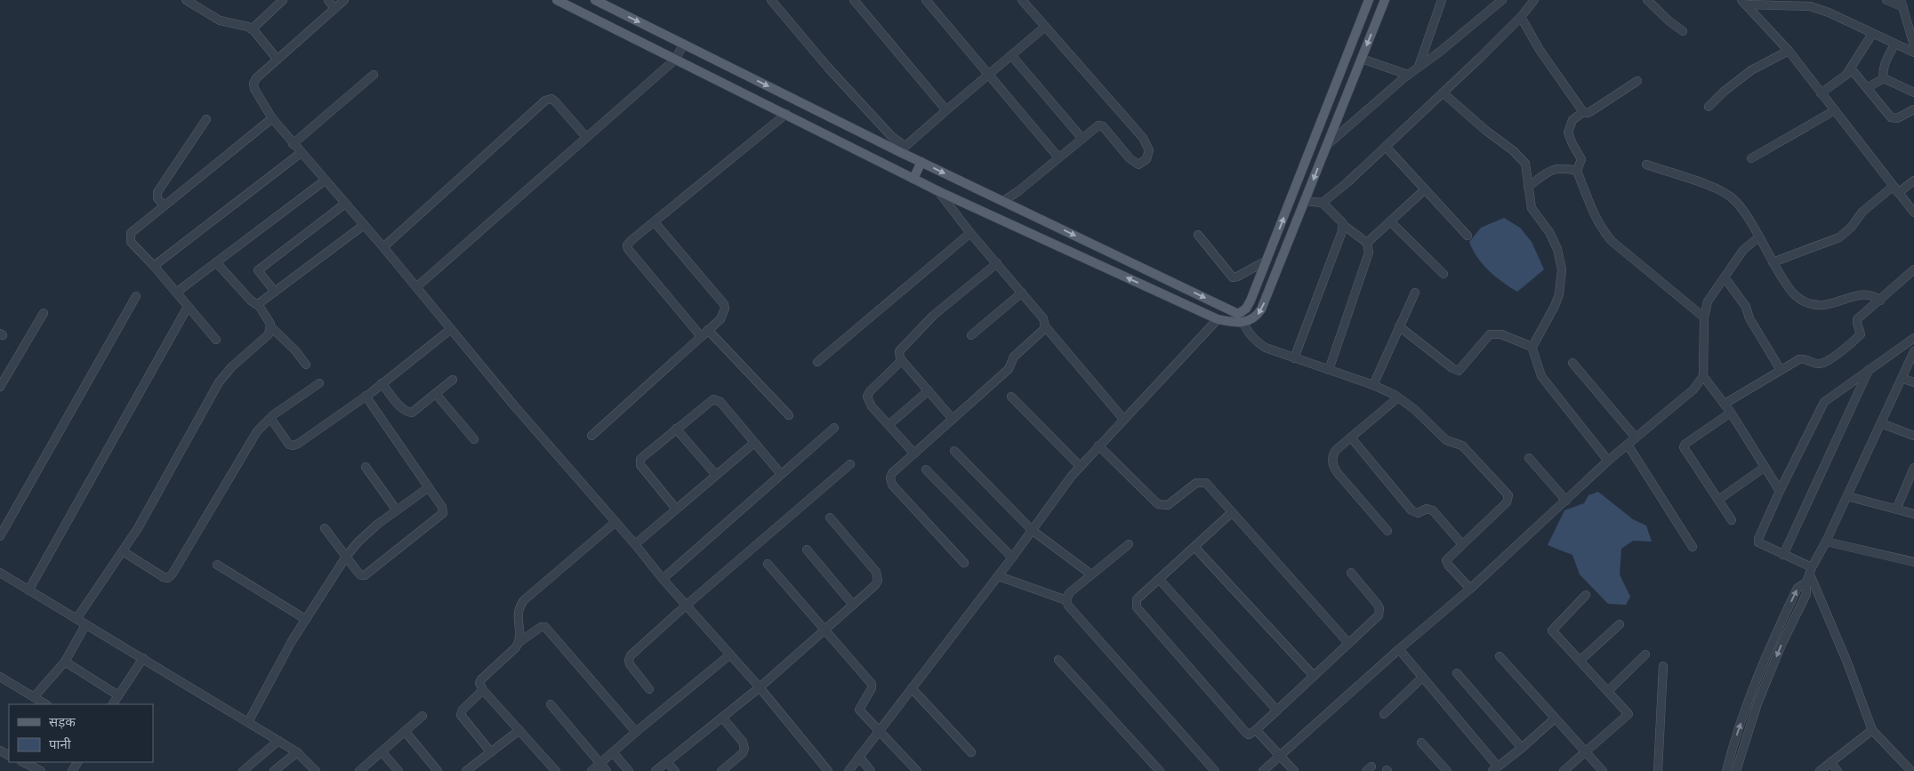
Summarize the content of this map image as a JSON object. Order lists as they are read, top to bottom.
{
  "legend": ["सड़क", "पानी"]
}
